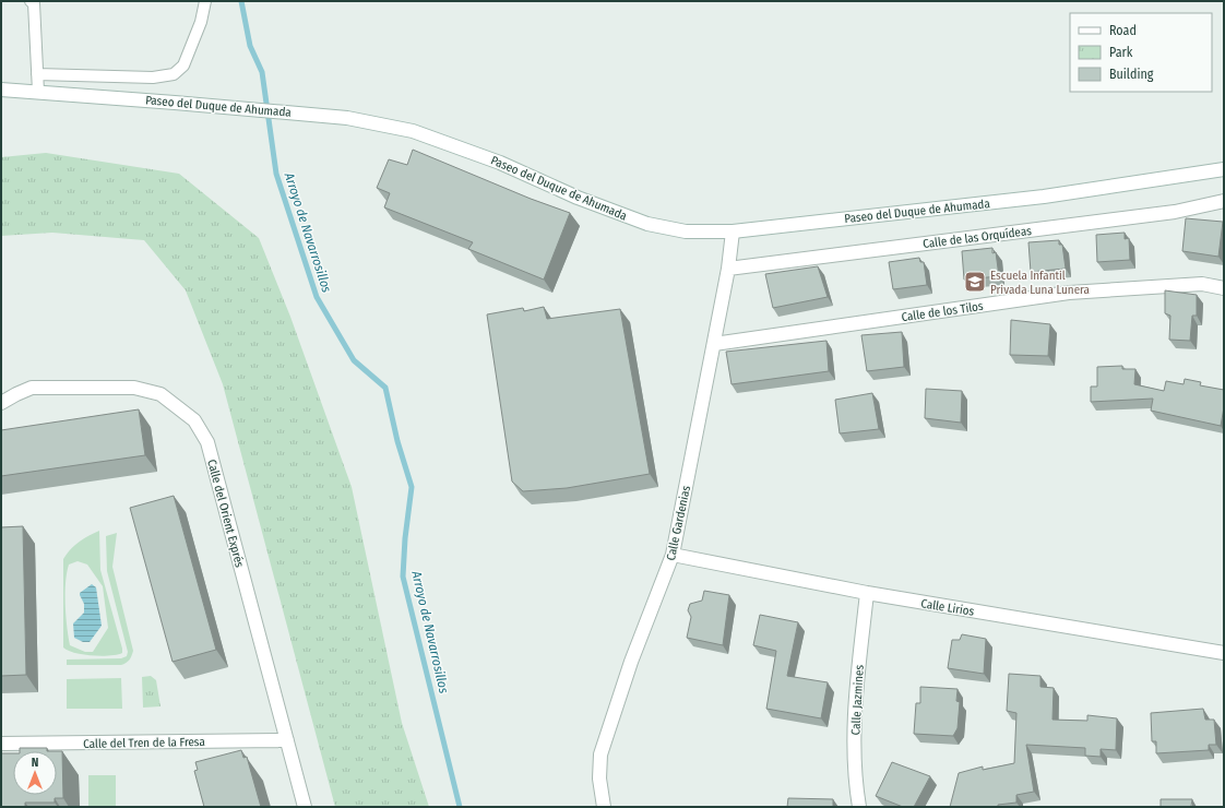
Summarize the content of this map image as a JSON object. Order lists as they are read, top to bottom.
{
  "streets": {
    "street": [
      "Paseo del Duque de Ahumada",
      "Calle de las Orquídeas",
      "Calle de los Tilos",
      "Calle del Orient Exprés",
      "Calle Gardenias",
      "Calle Lirios",
      "Calle Jazmines",
      "Calle del Tren de la Fresa"
    ]
  },
  "crossings": [
    ["Paseo del Duque de Ahumada", "Calle Gardenias"],
    ["Calle de las Orquídeas", "Calle Gardenias"],
    ["Calle de los Tilos", "Calle Gardenias"],
    ["Calle del Orient Exprés", "Calle del Tren de la Fresa"],
    ["Calle Gardenias", "Calle Lirios"],
    ["Calle Lirios", "Calle Jazmines"]
  ],
  "water": ["Arroyo de Navarrosillos"],
  "places": {
    "school or university": ["Escuela Infantil Privada Luna Lunera"]
  },
  "legend": ["Road", "Park", "Building"],
  "north": "top"
}
